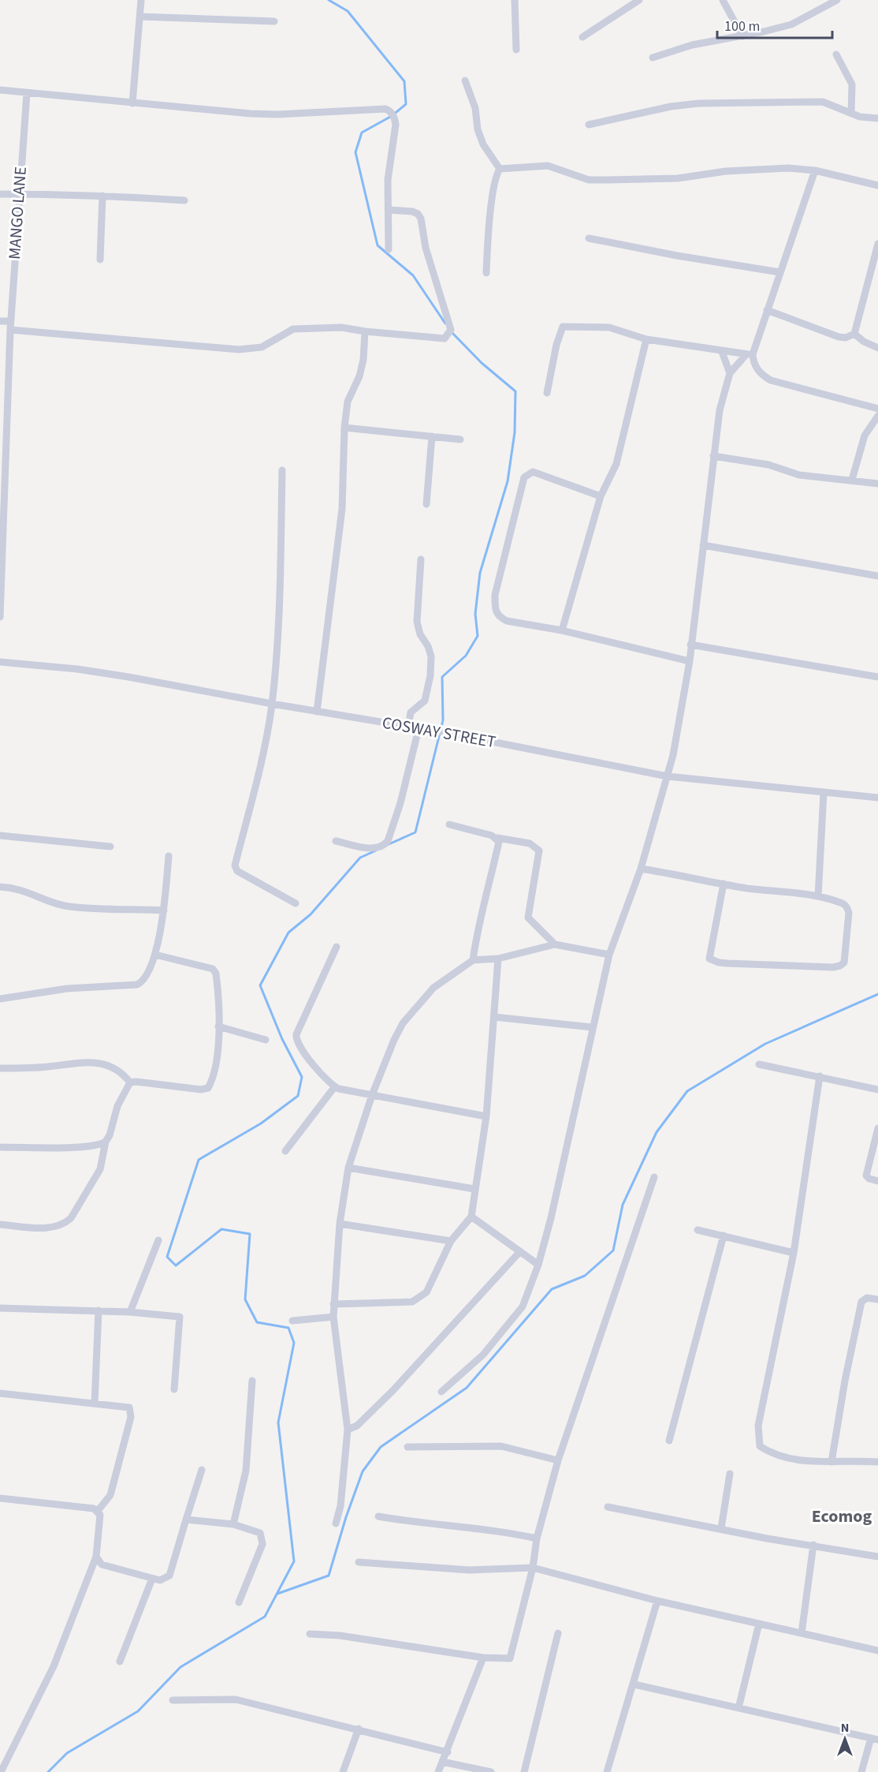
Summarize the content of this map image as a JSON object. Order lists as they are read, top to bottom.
{
  "streets": {
    "street": ["MANGO LANE", "COSWAY STREET"]
  },
  "districts": ["Ecomog"],
  "scale_bar": "100 m",
  "north": "top"
}
